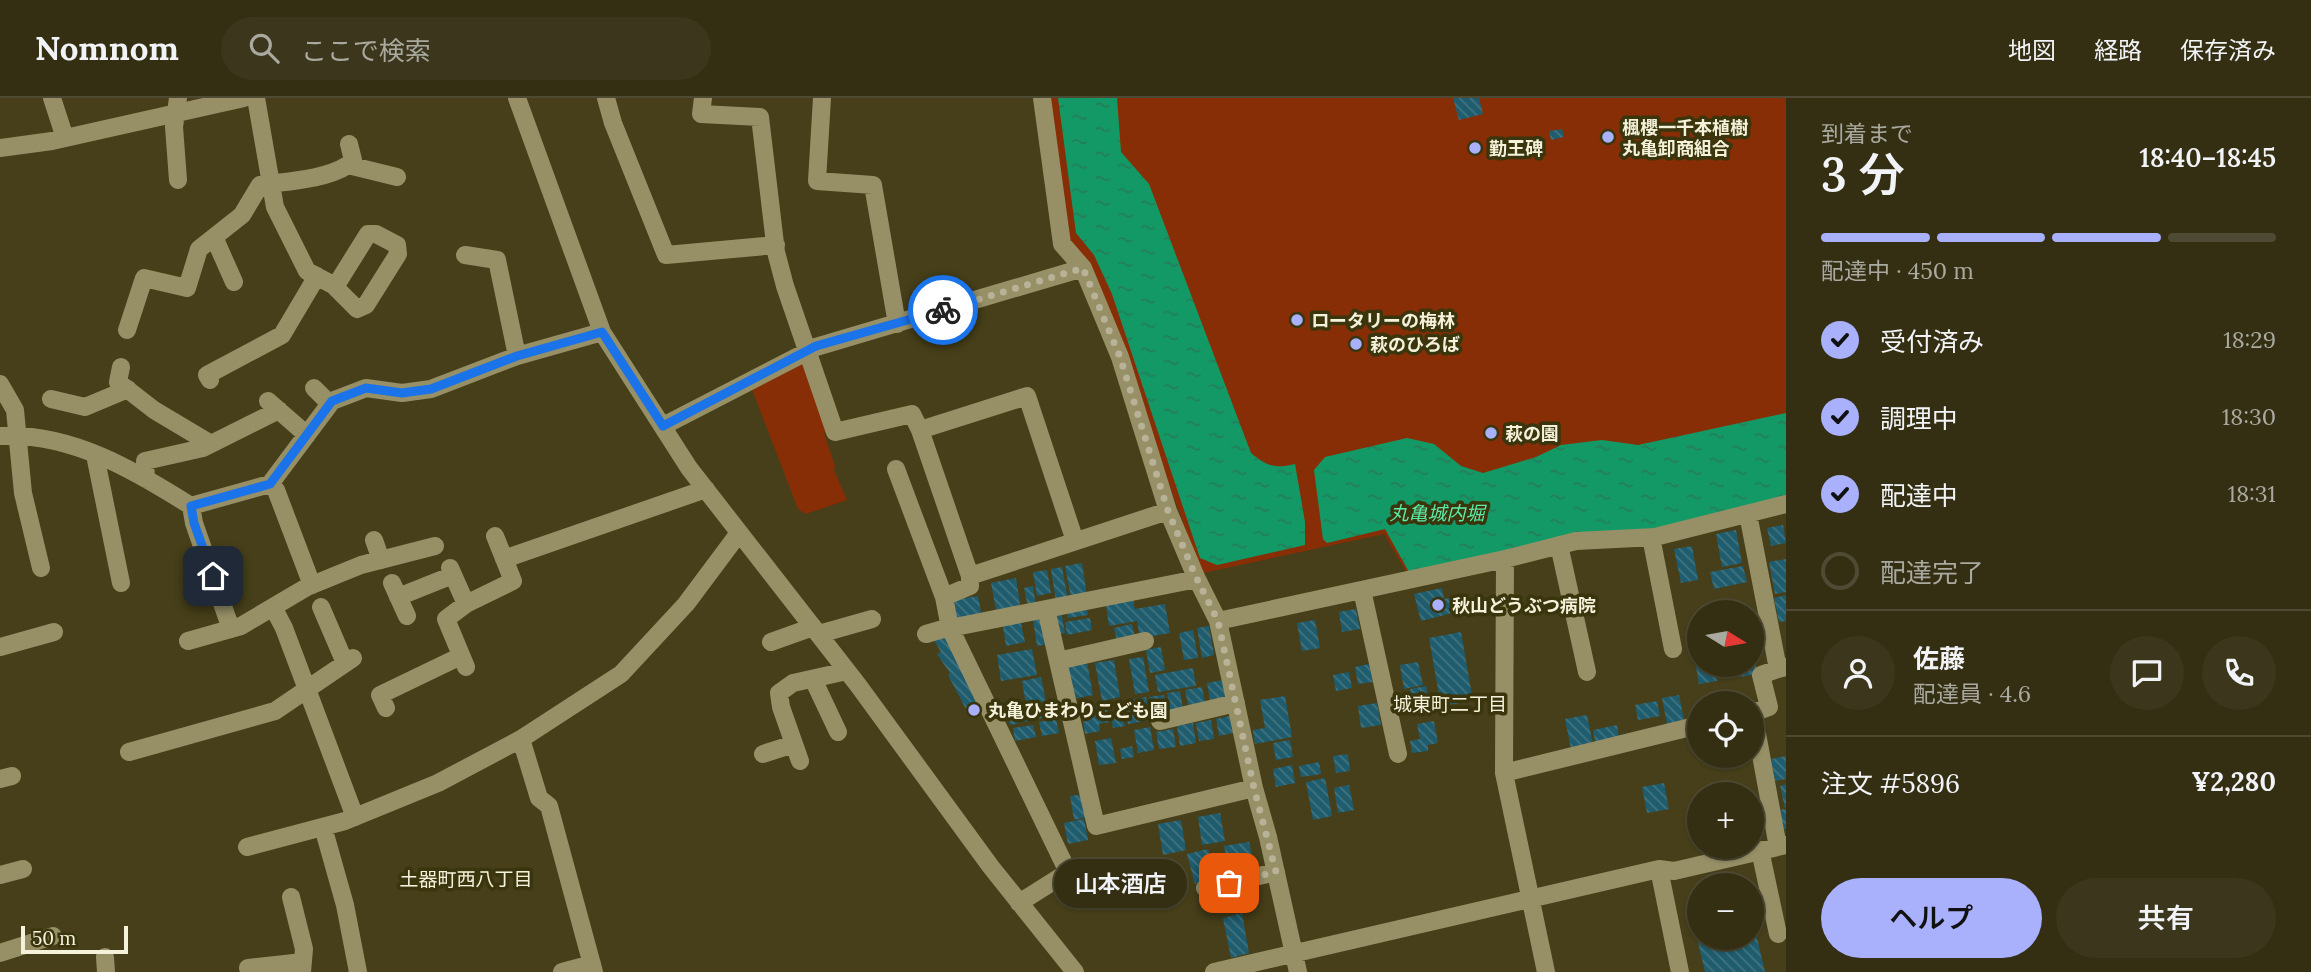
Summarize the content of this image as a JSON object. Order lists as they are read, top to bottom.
{
  "districts": ["城東町二丁目", "土器町西八丁目"],
  "water": ["丸亀城内堀"],
  "places": [
    "楓櫻一千本植樹 丸亀卸商組合",
    "勤王碑",
    "ロータリーの梅林",
    "萩のひろば",
    "萩の園",
    "秋山どうぶつ病院",
    "丸亀ひまわりこども園",
    "山本酒店"
  ],
  "scale_bar": "50 m",
  "north": "right",
  "page": {
    "header": "Nomnom",
    "search": "ここで検索",
    "nav": ["地図", "経路", "保存済み"],
    "heading": ["3 分", "到着まで", "18:40–18:45"],
    "panel": [
      "佐藤",
      "配達員 · 4.6",
      "注文 #5896",
      "¥2,280"
    ],
    "bar": "配達中 · 450 m",
    "list": [
      ["受付済み", "18:29"],
      ["調理中", "18:30"],
      ["配達中", "18:31"],
      "配達完了"
    ],
    "map_buttons": ["+", "−"],
    "bubble": "山本酒店",
    "buttons": ["ヘルプ", "共有"],
    "scale": "50 m"
  }
}
